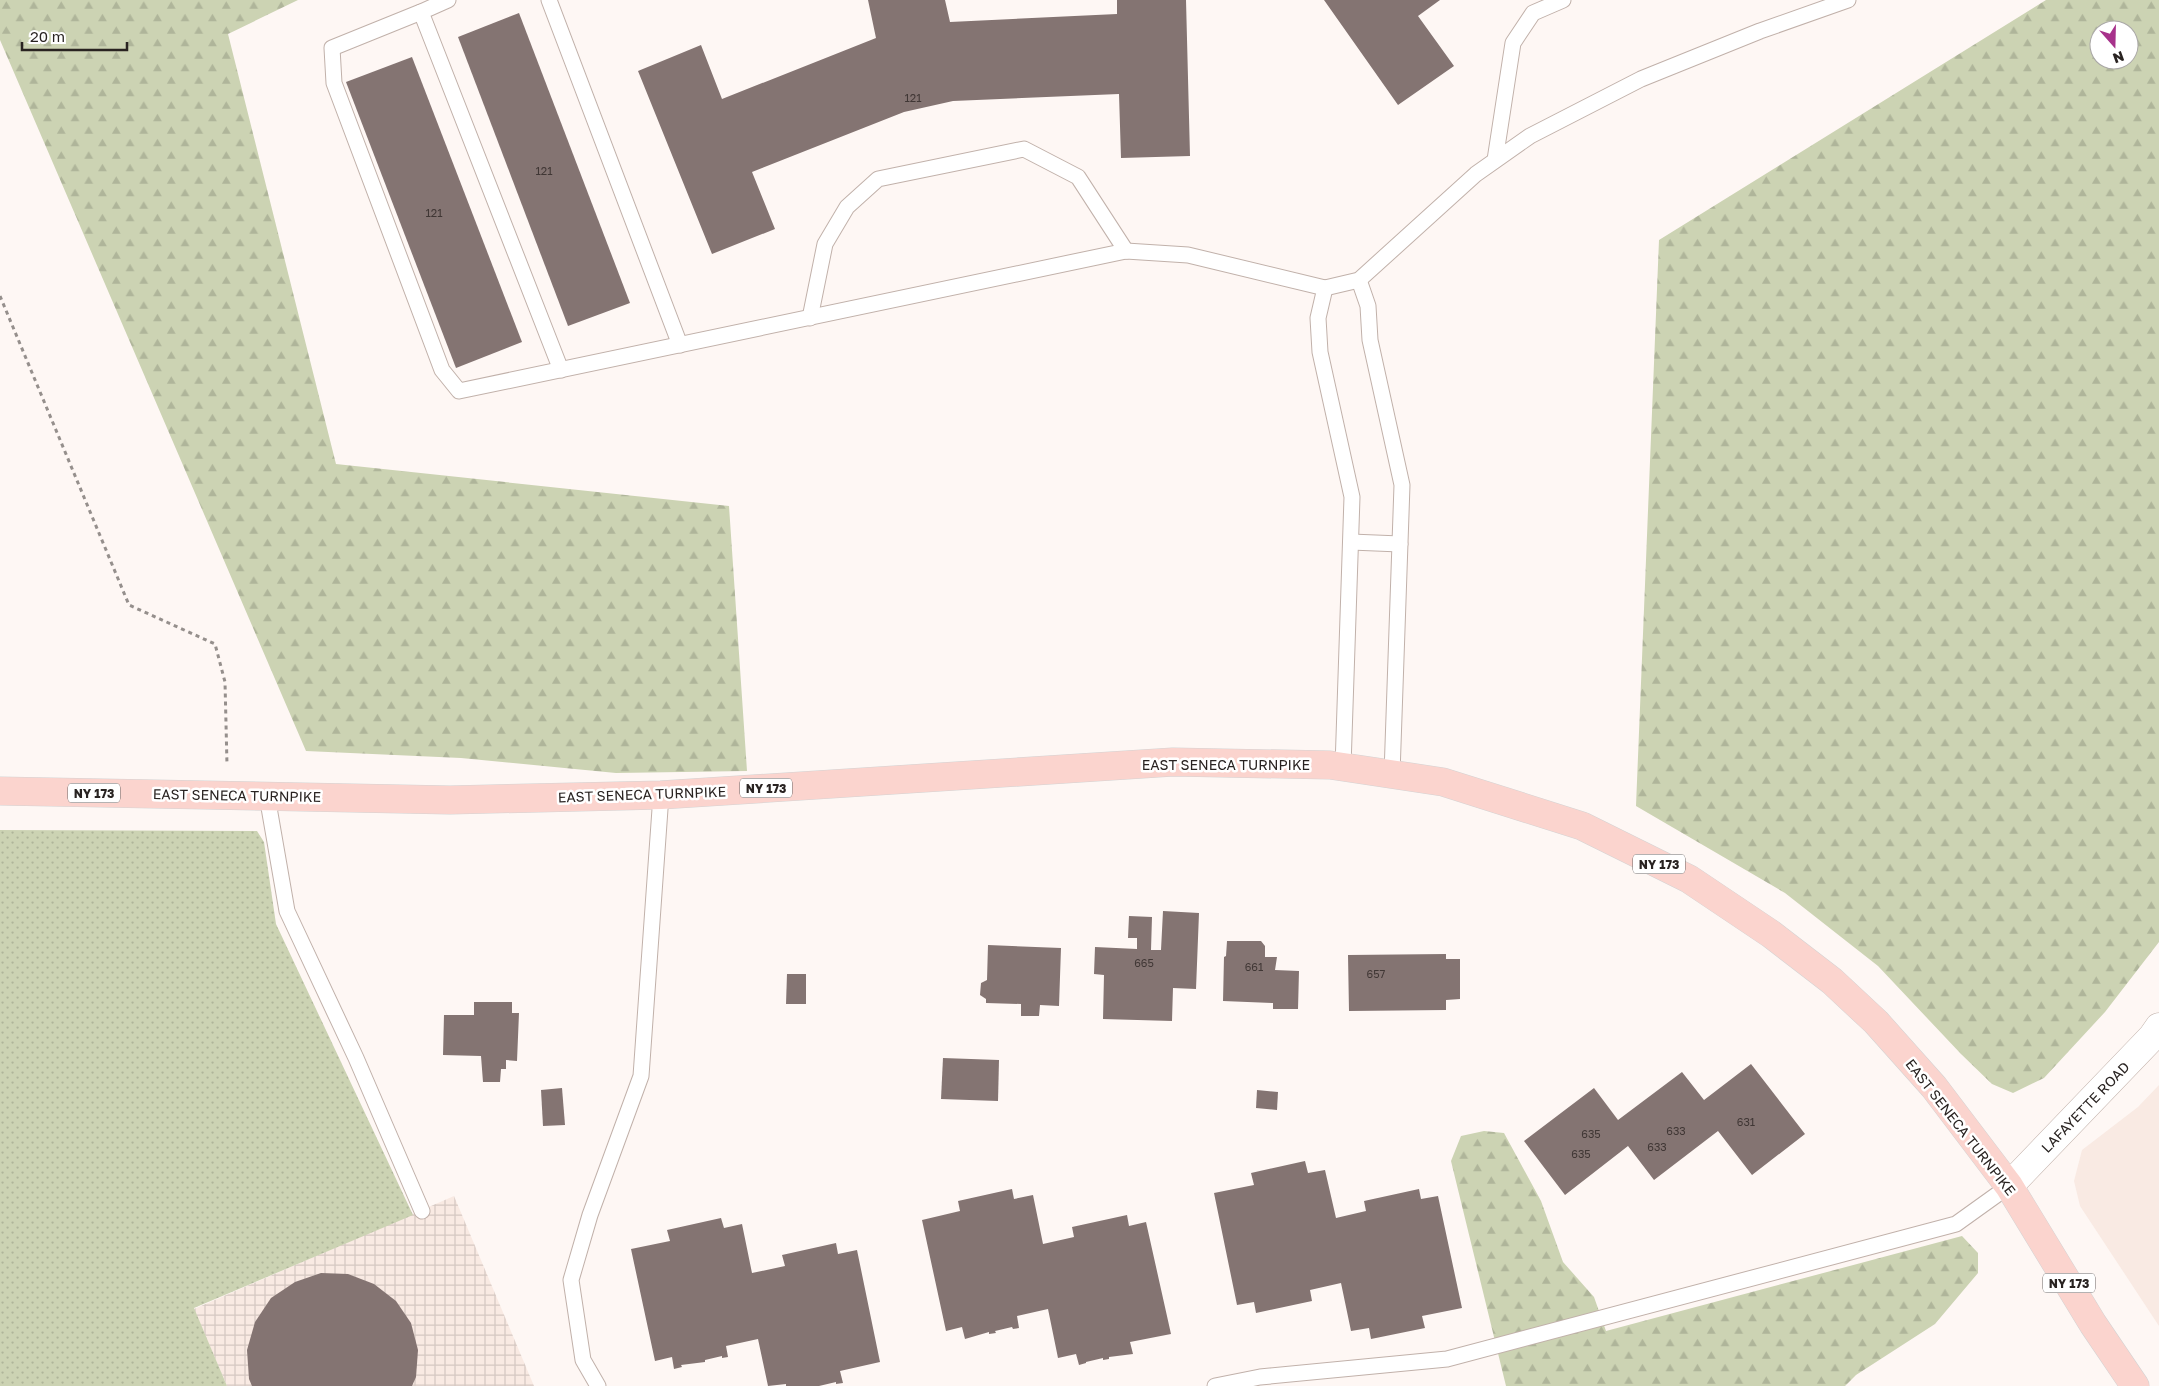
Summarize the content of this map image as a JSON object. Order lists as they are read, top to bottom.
{
  "streets": {
    "main road": ["EAST SENECA TURNPIKE", "NY 173"],
    "street": ["LAFAYETTE ROAD"]
  },
  "crossings": [
    ["EAST SENECA TURNPIKE", "LAFAYETTE ROAD"]
  ],
  "house_numbers": [
    "121",
    "121",
    "121",
    "665",
    "661",
    "657",
    "631",
    "633",
    "635",
    "633",
    "635"
  ],
  "scale_bar": "20 m",
  "north": "bottom"
}
